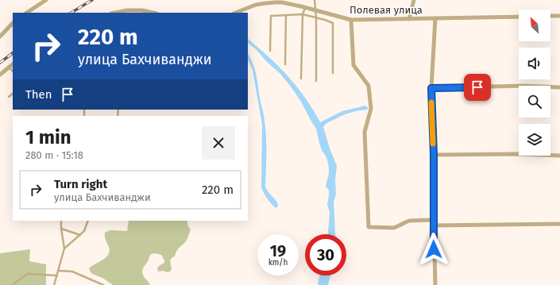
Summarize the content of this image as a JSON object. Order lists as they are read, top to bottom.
{
  "streets": {
    "street": ["Полевая улица"]
  },
  "north": "top left",
  "page": {
    "turn": ["220 m", "улица Бахчиванджи"],
    "then": "Then",
    "heading": ["1 min", "280 m · 15:18"],
    "list": [
      {
        "name": "Turn right",
        "note": "улица Бахчиванджи",
        "value": "220 m"
      }
    ],
    "speed": "19 km/h",
    "limit": "30"
  }
}
